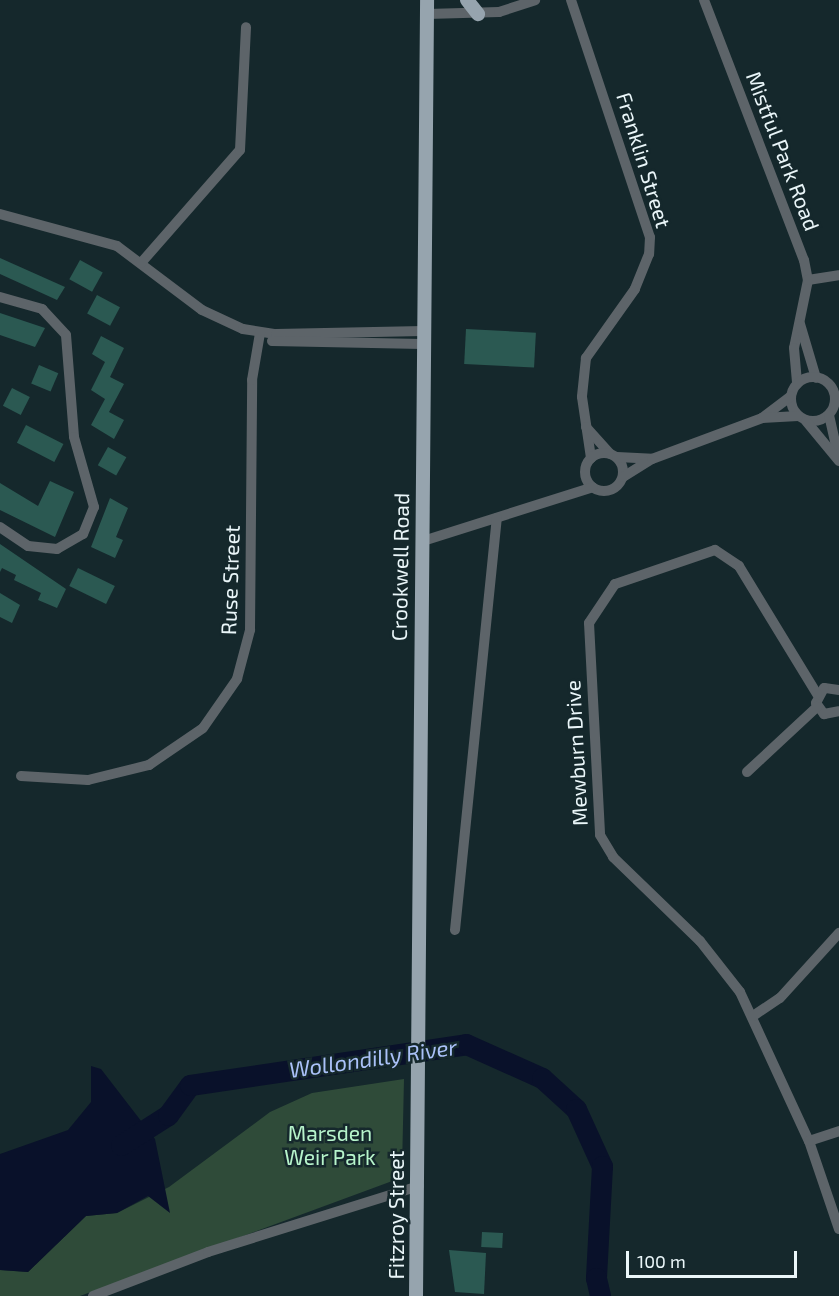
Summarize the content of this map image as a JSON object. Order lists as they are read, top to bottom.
{
  "streets": {
    "main road": ["Crookwell Road", "Fitzroy Street"],
    "street": [
      "Mistful Park Road",
      "Franklin Street",
      "Ruse Street",
      "Mewburn Drive"
    ]
  },
  "crossings": [
    ["Crookwell Road", "Fitzroy Street"]
  ],
  "water": ["Wollondilly River"],
  "parks": ["Marsden Weir Park"],
  "scale_bar": "100 m"
}
